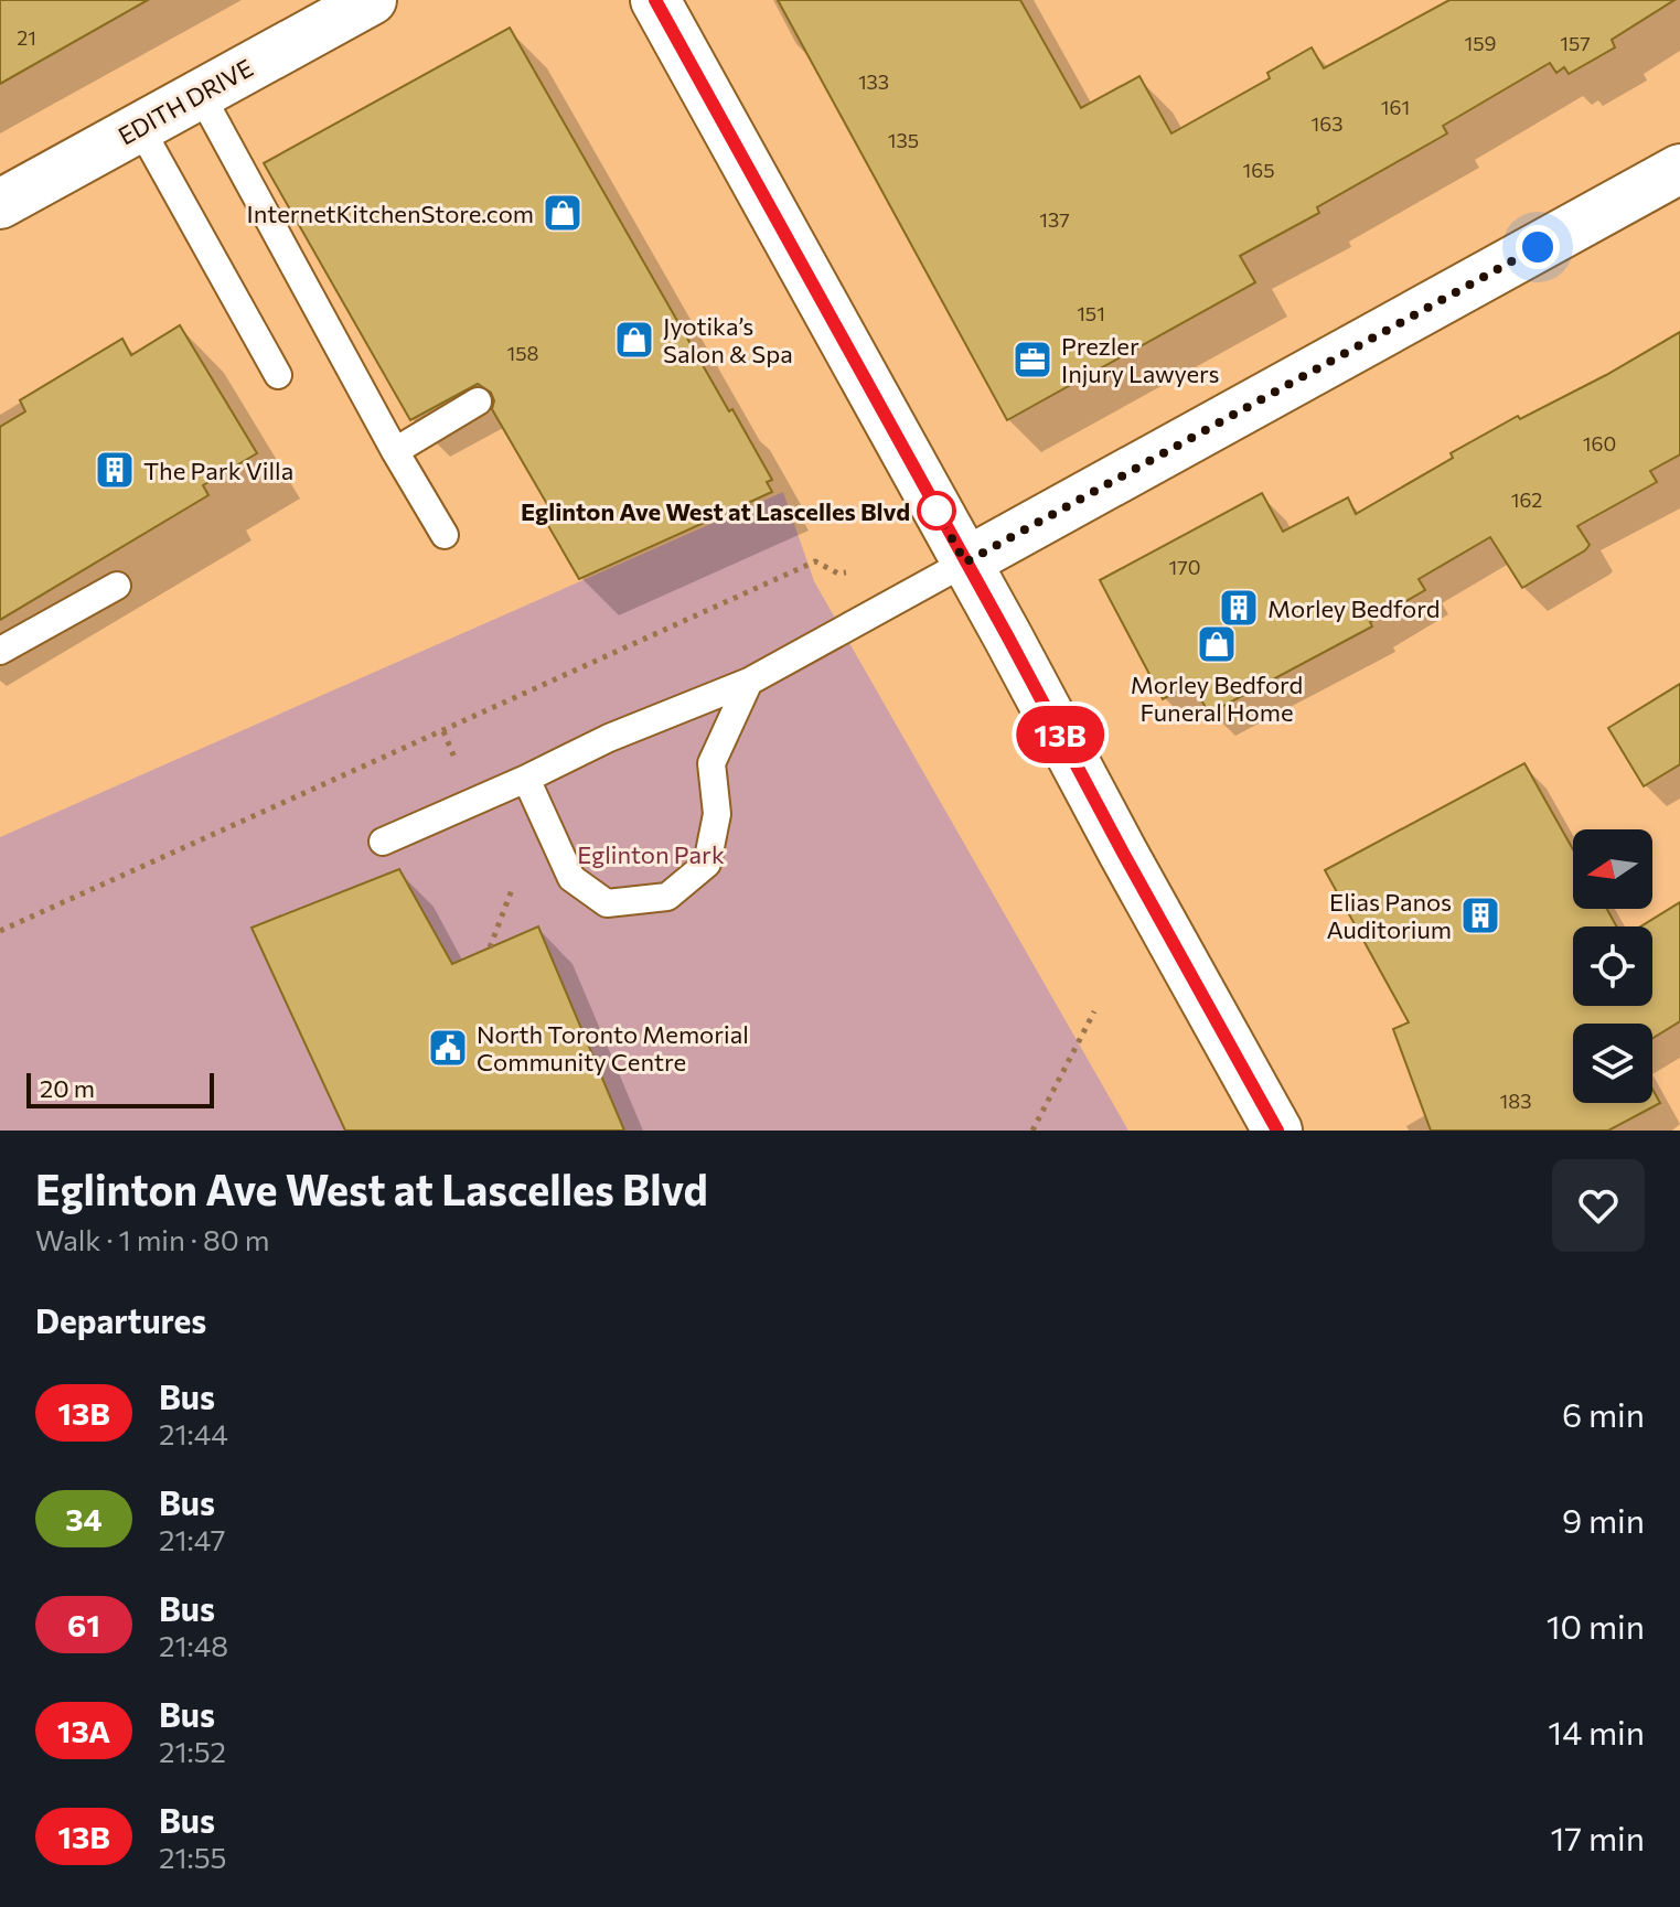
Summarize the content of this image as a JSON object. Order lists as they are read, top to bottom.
{
  "streets": {
    "main road": ["EDITH DRIVE"]
  },
  "parks": ["Eglinton Park"],
  "places": {
    "shop": ["InternetKitchenStore.com", "Jyotika’s Salon & Spa", "Morley Bedford Funeral Home"],
    "office": ["Prezler Injury Lawyers"],
    "building": ["The Park Villa", "Morley Bedford", "Elias Panos Auditorium"],
    "other": ["Eglinton Ave West at Lascelles Blvd"],
    "public building": ["North Toronto Memorial Community Centre"]
  },
  "lines": ["bus line 13B"],
  "house_numbers": [
    "21",
    "159",
    "157",
    "133",
    "161",
    "163",
    "135",
    "165",
    "137",
    "151",
    "158",
    "160",
    "162",
    "170",
    "183"
  ],
  "scale_bar": "20 m",
  "north": "left",
  "page": {
    "on_map": "13B",
    "scale": "20 m",
    "heading": [
      ["Eglinton Ave West at Lascelles Blvd", "Walk · 1 min · 80 m"],
      "Departures"
    ],
    "list": [
      {
        "mark": "13B",
        "name": "Bus",
        "note": "21:44",
        "value": "6 min"
      },
      {
        "mark": "34",
        "name": "Bus",
        "note": "21:47",
        "value": "9 min"
      },
      {
        "mark": "61",
        "name": "Bus",
        "note": "21:48",
        "value": "10 min"
      },
      {
        "mark": "13A",
        "name": "Bus",
        "note": "21:52",
        "value": "14 min"
      },
      {
        "mark": "13B",
        "name": "Bus",
        "note": "21:55",
        "value": "17 min"
      }
    ]
  }
}
